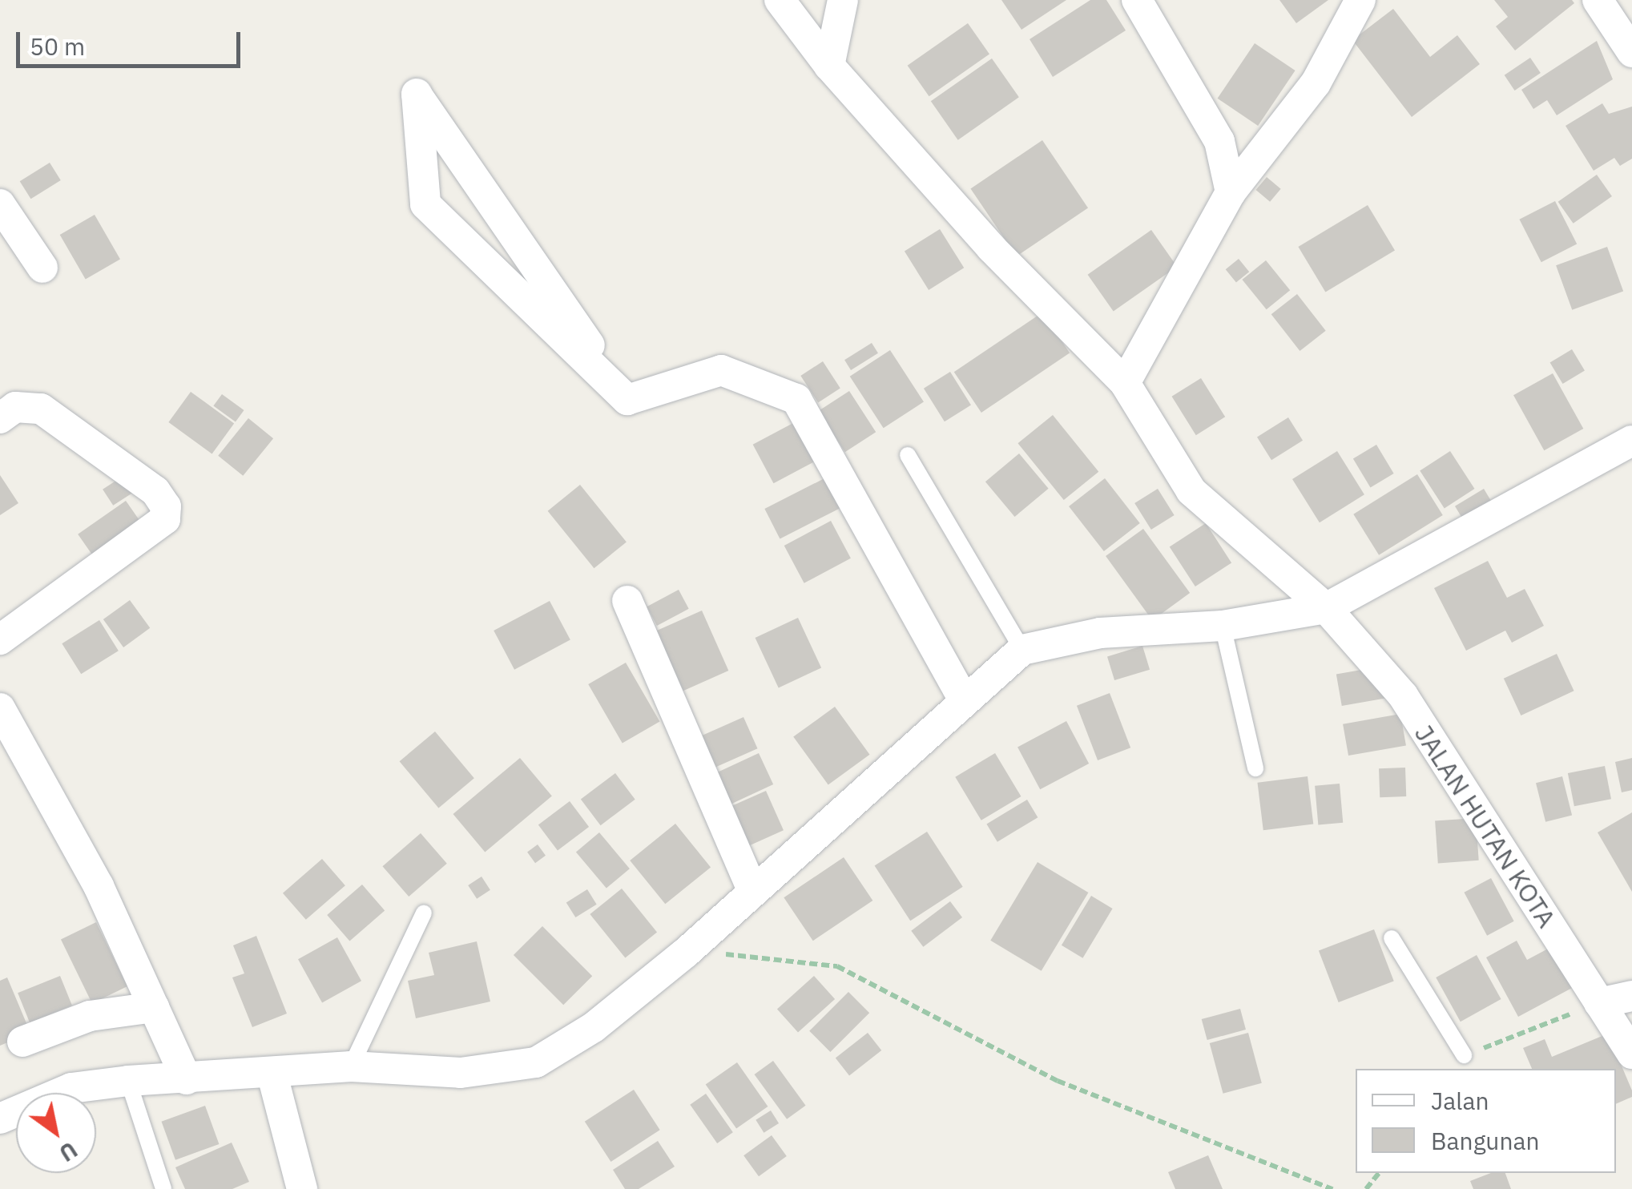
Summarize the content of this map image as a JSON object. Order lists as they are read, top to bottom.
{
  "streets": {
    "street": ["JALAN HUTAN KOTA"]
  },
  "legend": ["Jalan", "Bangunan"],
  "scale_bar": "50 m",
  "north": "bottom right"
}
